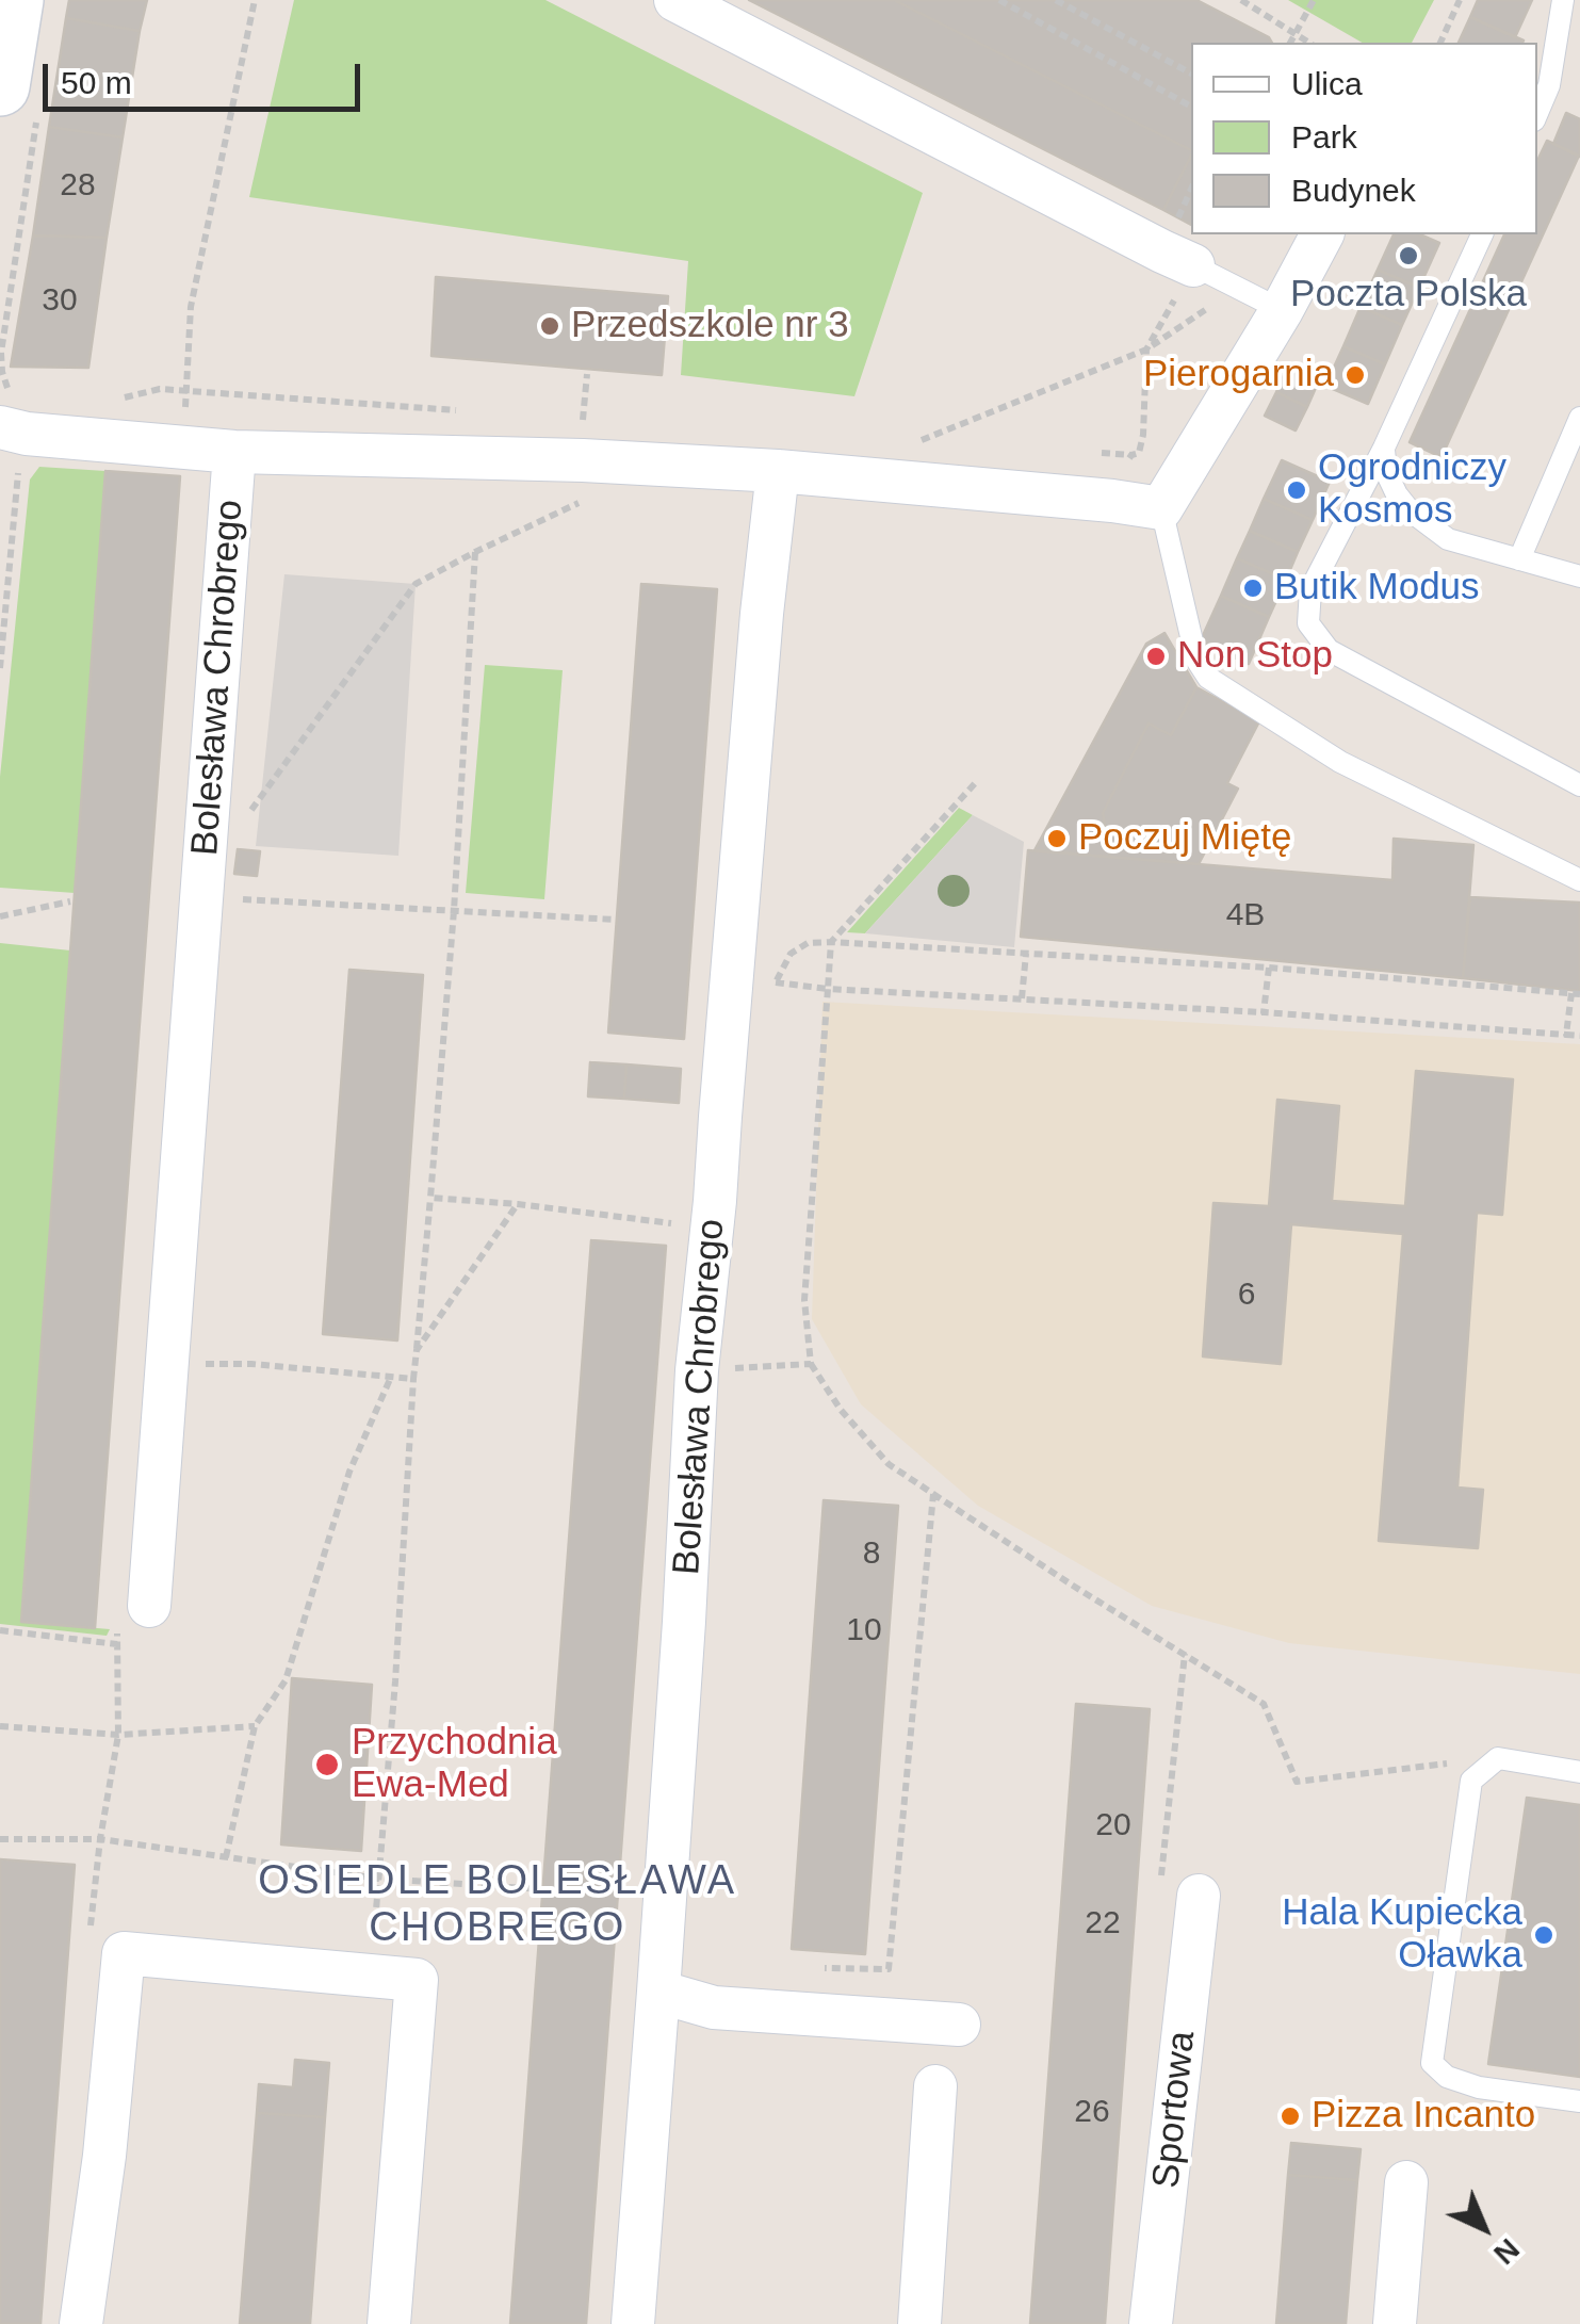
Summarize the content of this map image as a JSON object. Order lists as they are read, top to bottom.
{
  "streets": {
    "street": ["Bolesława Chrobrego", "Sportowa"]
  },
  "districts": ["OSIEDLE BOLESŁAWA CHOBREGO"],
  "places": [
    "Poczta Polska",
    "Przedszkole nr 3",
    "Pierogarnia",
    "Ogrodniczy Kosmos",
    "Butik Modus",
    "Non Stop",
    "Poczuj Miętę",
    "Przychodnia Ewa-Med",
    "Hala Kupiecka Oławka",
    "Pizza Incanto"
  ],
  "house_numbers": [
    "28",
    "30",
    "4B",
    "6",
    "8",
    "10",
    "20",
    "22",
    "26"
  ],
  "legend": ["Ulica", "Park", "Budynek"],
  "scale_bar": "50 m",
  "north": "bottom right"
}
